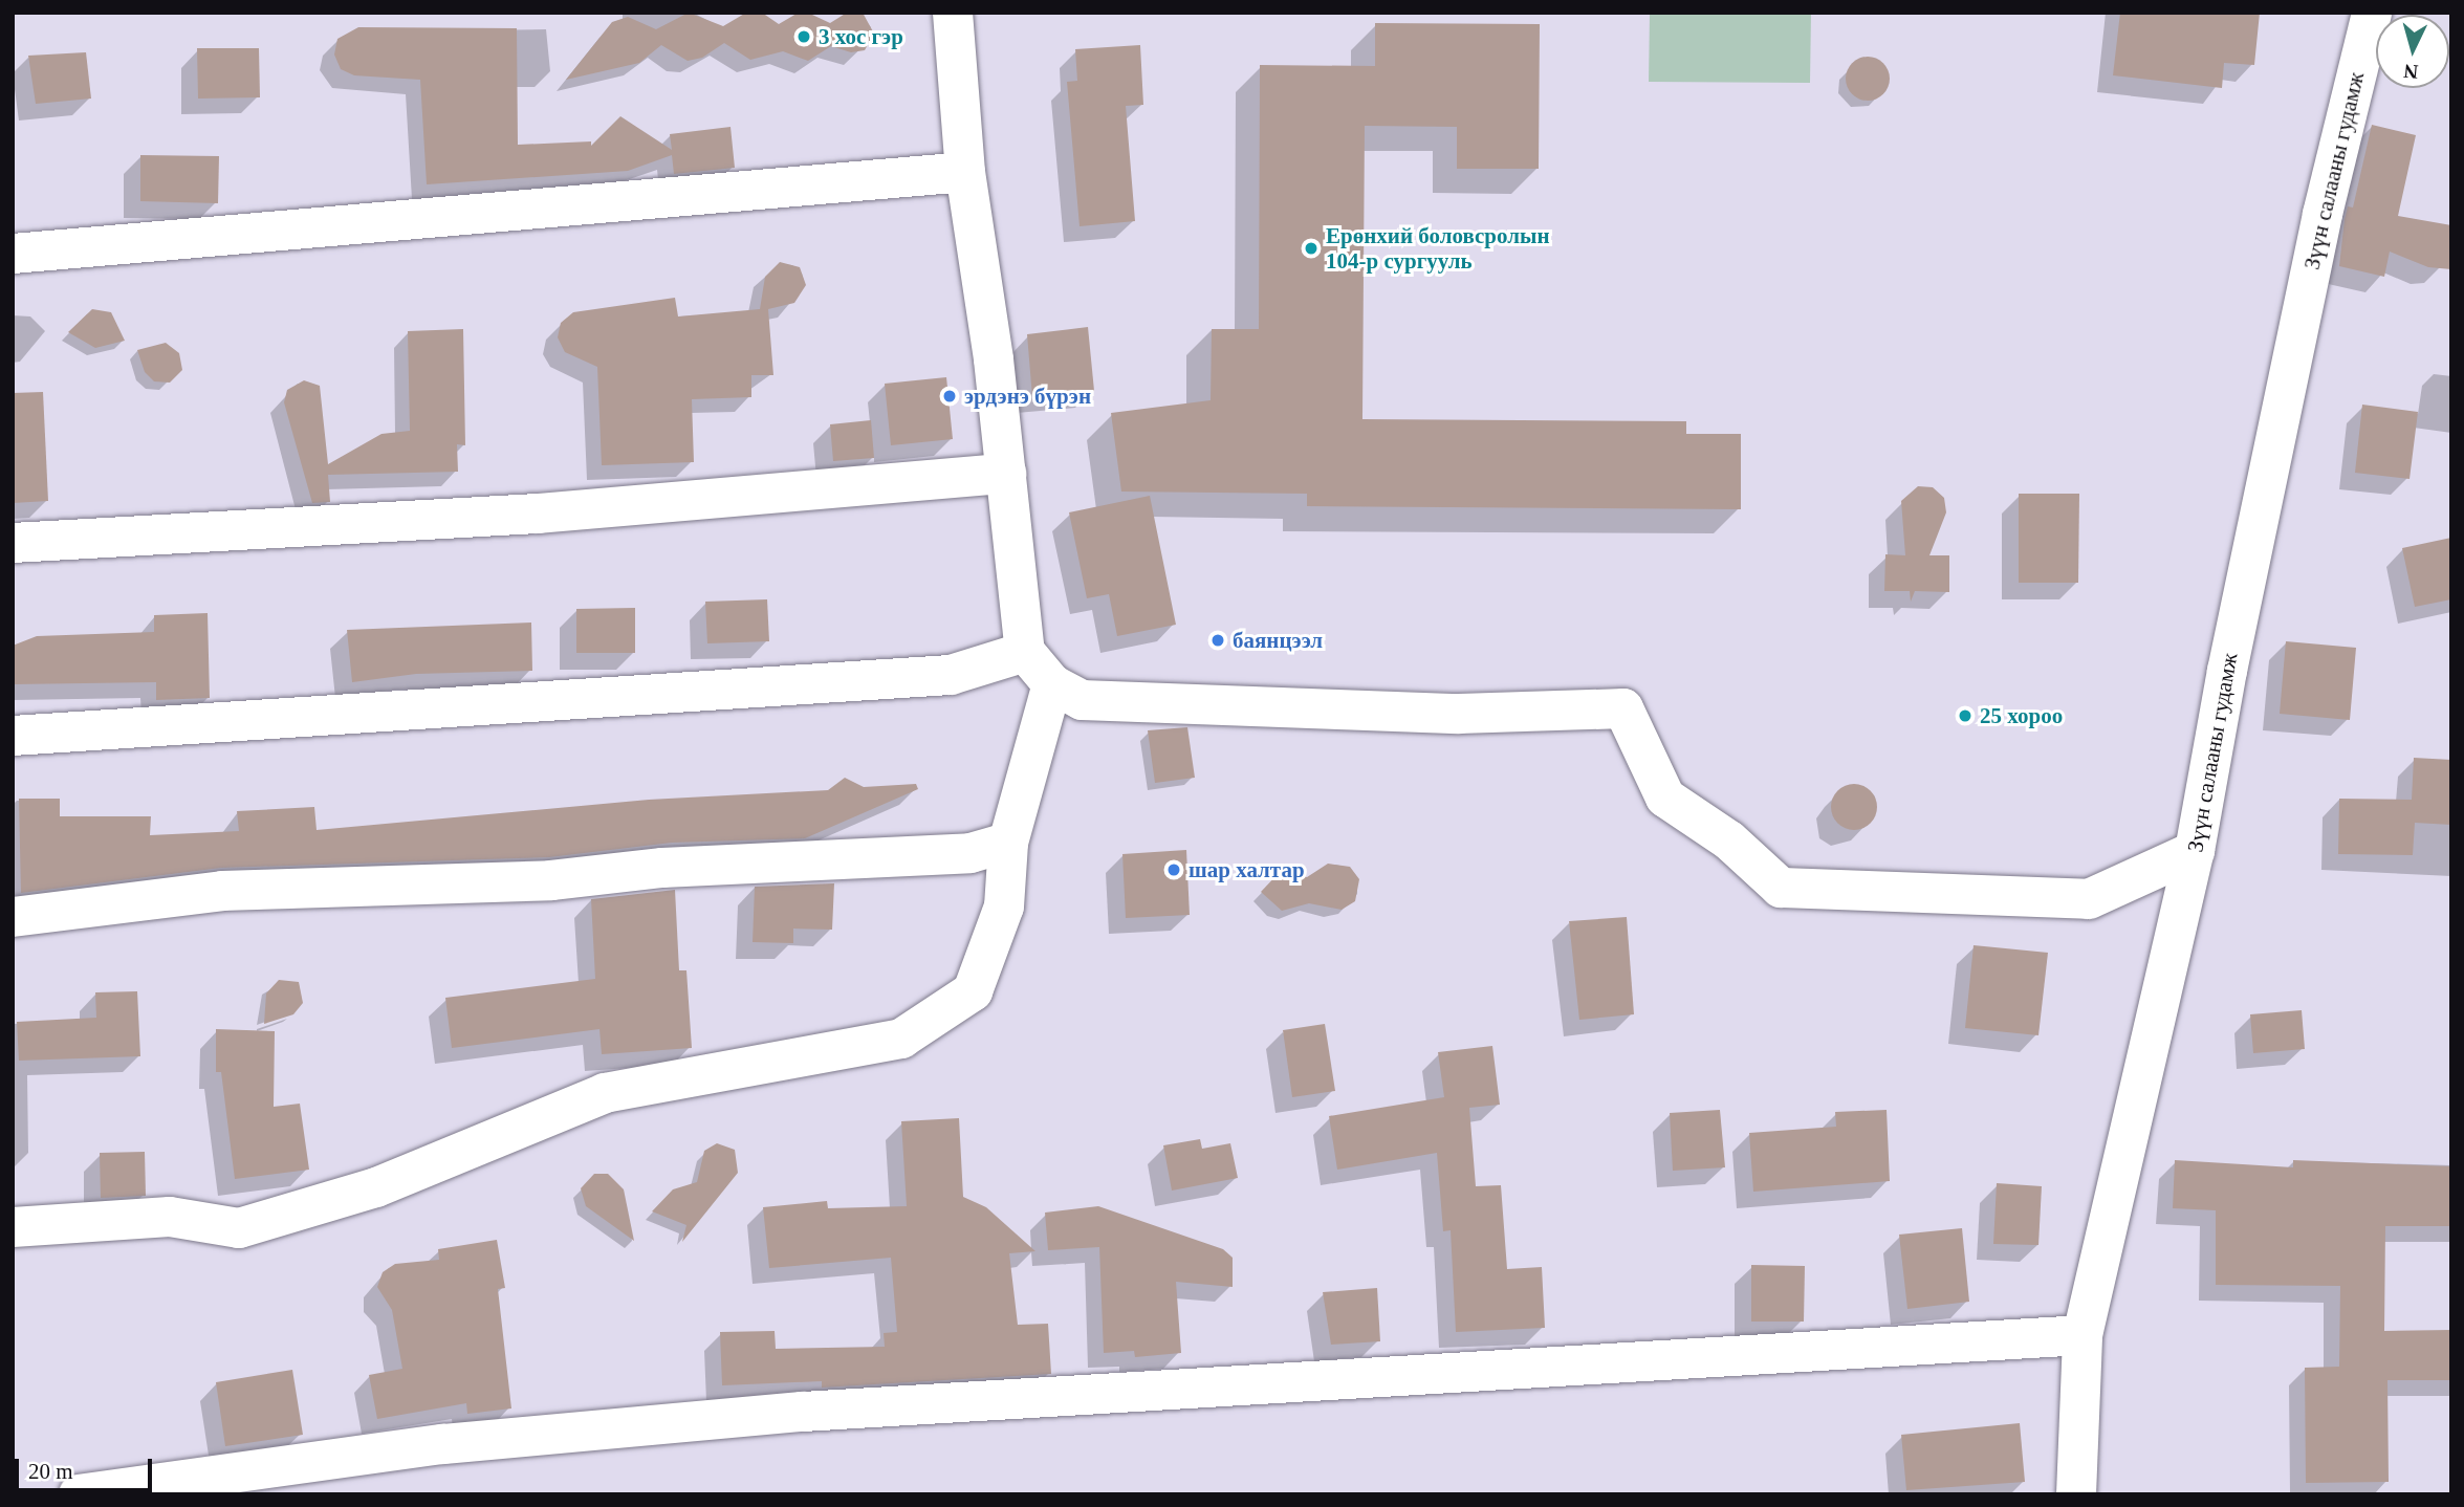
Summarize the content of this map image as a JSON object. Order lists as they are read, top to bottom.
{
  "streets": {
    "street": ["Зүүн салааны гудамж"]
  },
  "places": [
    "3 хос гэр",
    "Ерөнхий боловсролын 104-р сургууль",
    "эрдэнэ бүрэн",
    "баянцээл",
    "25 хороо",
    "шар халтар"
  ],
  "scale_bar": "20 m",
  "north": "bottom"
}
